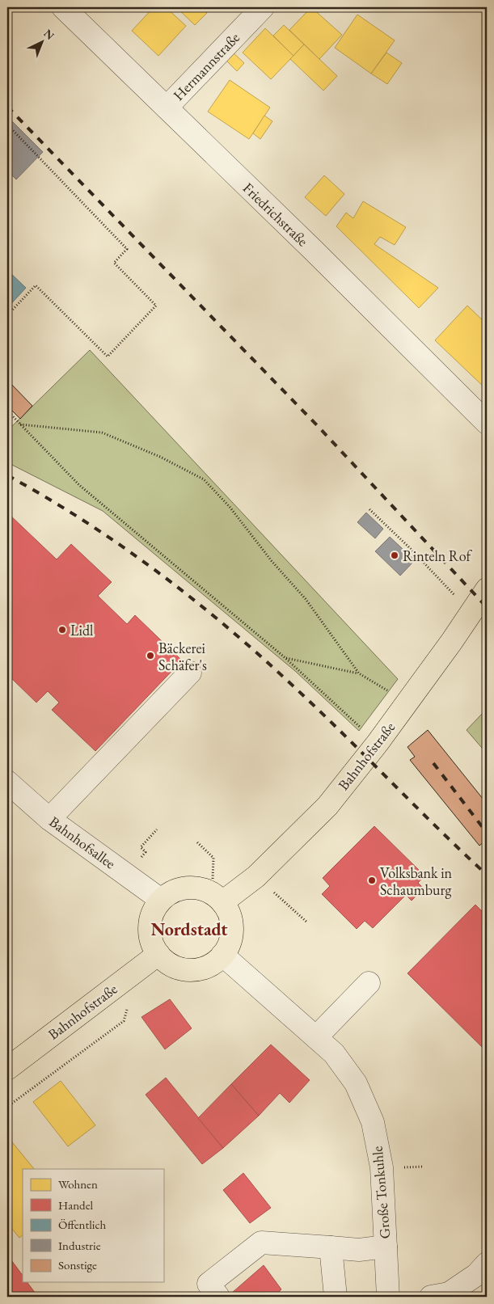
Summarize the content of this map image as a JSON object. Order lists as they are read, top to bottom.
{
  "streets": {
    "main road": ["Bahnhofstraße"],
    "street": [
      "Hermannstraße",
      "Friedrichstraße",
      "Bahnhofsallee",
      "Große Tonkuhle"
    ]
  },
  "crossings": [
    ["Hermannstraße", "Friedrichstraße"],
    ["Bahnhofstraße", "Bahnhofsallee"],
    ["Bahnhofstraße", "Große Tonkuhle"],
    ["Bahnhofsallee", "Große Tonkuhle"]
  ],
  "districts": ["Nordstadt"],
  "places": [
    "Rinteln Rof",
    "Lidl",
    "Bäckerei Schäfer's",
    "Volksbank in Schaumburg"
  ],
  "legend": [
    "Wohnen",
    "Handel",
    "Öffentlich",
    "Industrie",
    "Sonstige"
  ],
  "north": "top right"
}
